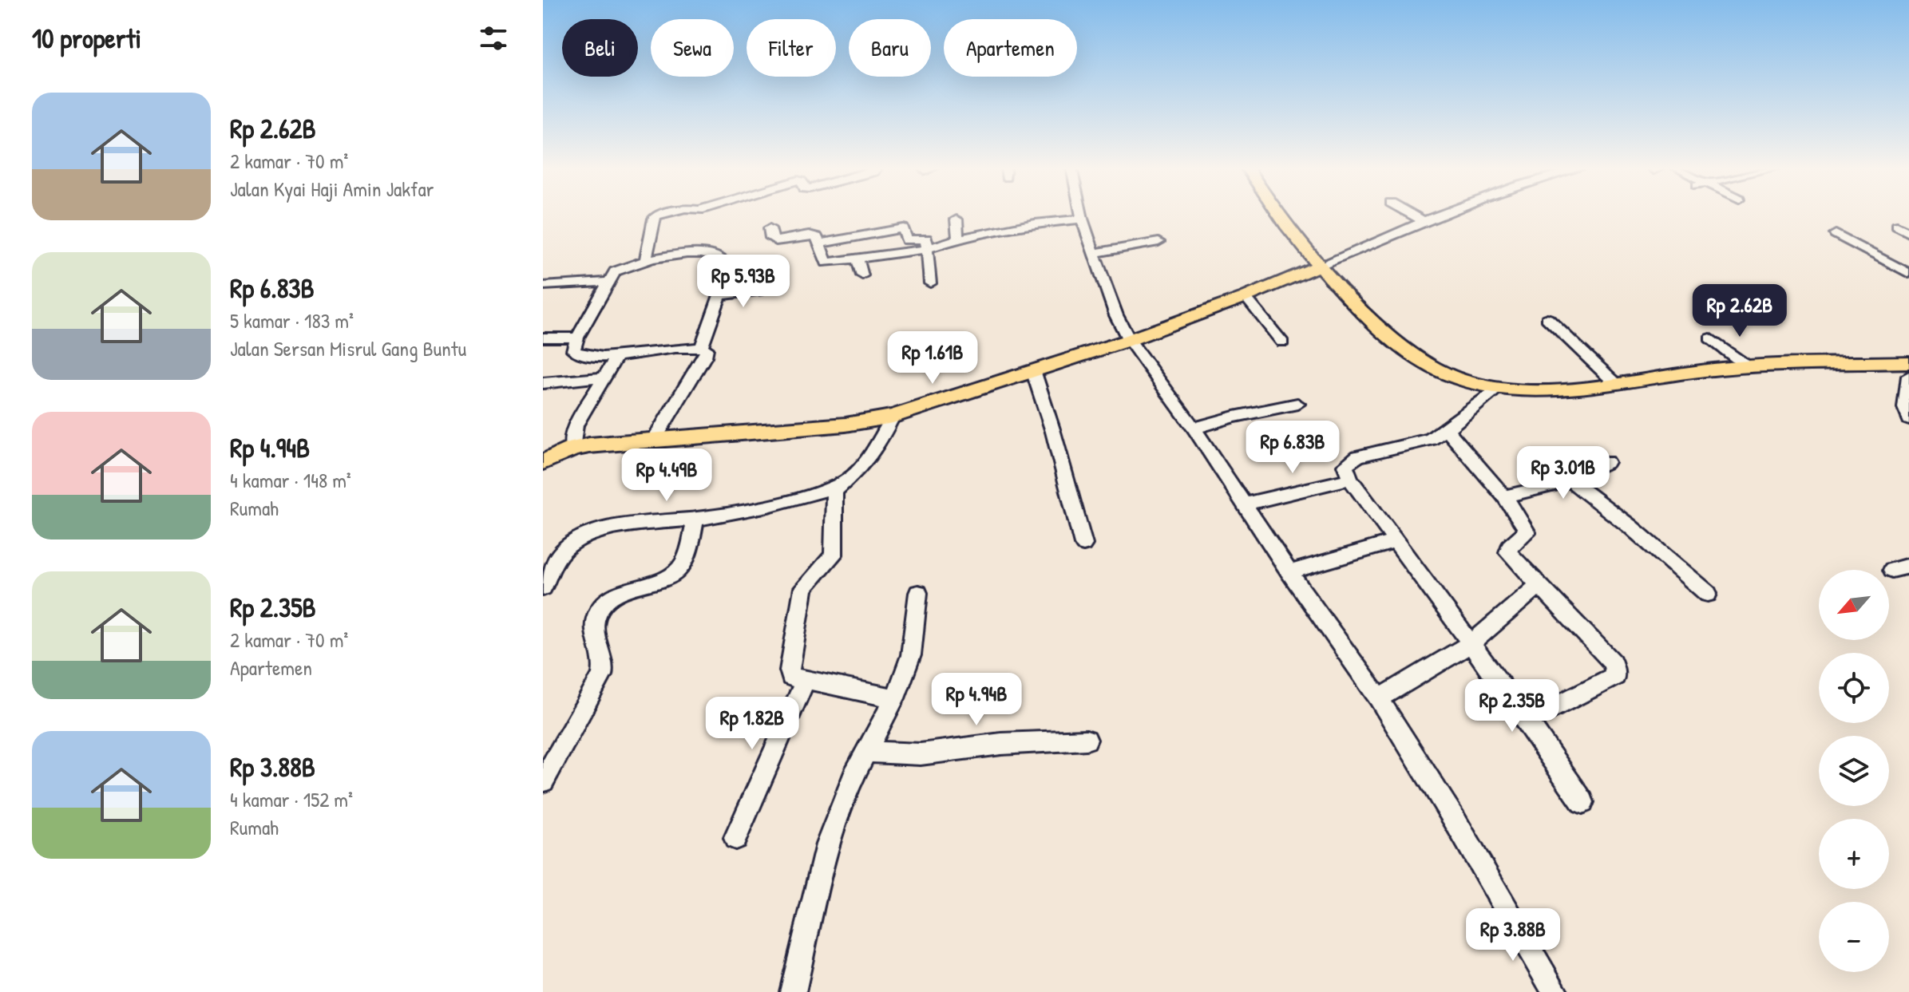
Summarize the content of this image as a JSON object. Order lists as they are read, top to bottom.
{
  "north": "bottom left",
  "page": {
    "heading": "10 properti",
    "chip": [
      "Beli",
      "Sewa",
      "Filter",
      "Baru",
      "Apartemen"
    ],
    "list": [
      {
        "name": "Rp 2.62B",
        "note": "2 kamar · 70 m² · Jalan Kyai Haji Amin Jakfar"
      },
      {
        "name": "Rp 6.83B",
        "note": "5 kamar · 183 m² · Jalan Sersan Misrul Gang Buntu"
      },
      {
        "name": "Rp 4.94B",
        "note": "4 kamar · 148 m² · Rumah"
      },
      {
        "name": "Rp 2.35B",
        "note": "2 kamar · 70 m² · Apartemen"
      },
      {
        "name": "Rp 3.88B",
        "note": "4 kamar · 152 m² · Rumah"
      }
    ],
    "price": [
      "Rp 5.93B",
      "Rp 2.62B",
      "Rp 1.61B",
      "Rp 6.83B",
      "Rp 3.01B",
      "Rp 4.49B",
      "Rp 4.94B",
      "Rp 2.35B",
      "Rp 1.82B",
      "Rp 3.88B"
    ],
    "map_buttons": ["+", "−"]
  }
}
